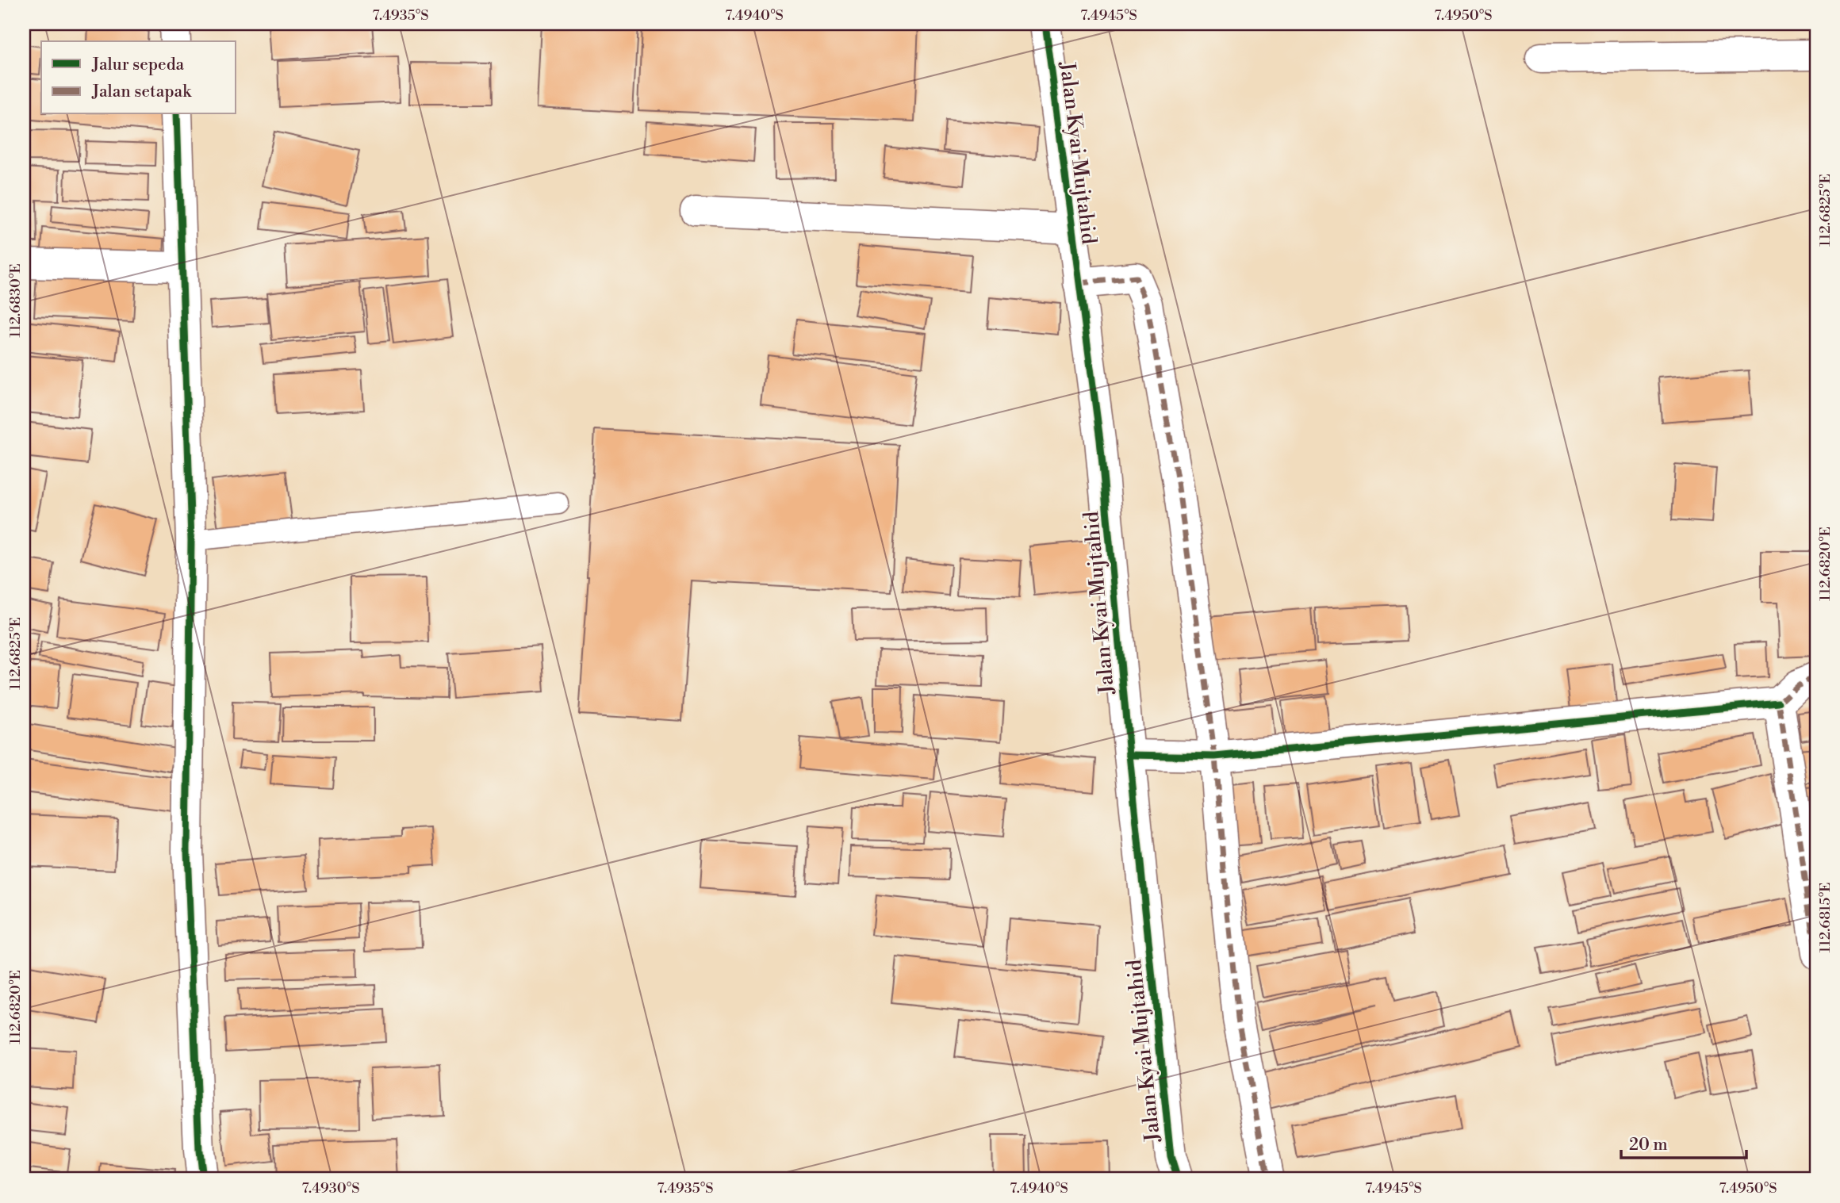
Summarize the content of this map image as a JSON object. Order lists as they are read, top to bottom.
{
  "streets": {
    "street": ["Jalan Kyai Mujtahid"]
  },
  "legend": ["Jalur sepeda", "Jalan setapak"],
  "scale_bar": "20 m",
  "coordinates": [
    "7.4935°S",
    "7.4940°S",
    "7.4945°S",
    "7.4950°S",
    "112.6825°E",
    "112.6830°E",
    "112.6820°E",
    "112.6815°E",
    "7.4930°S"
  ]
}
